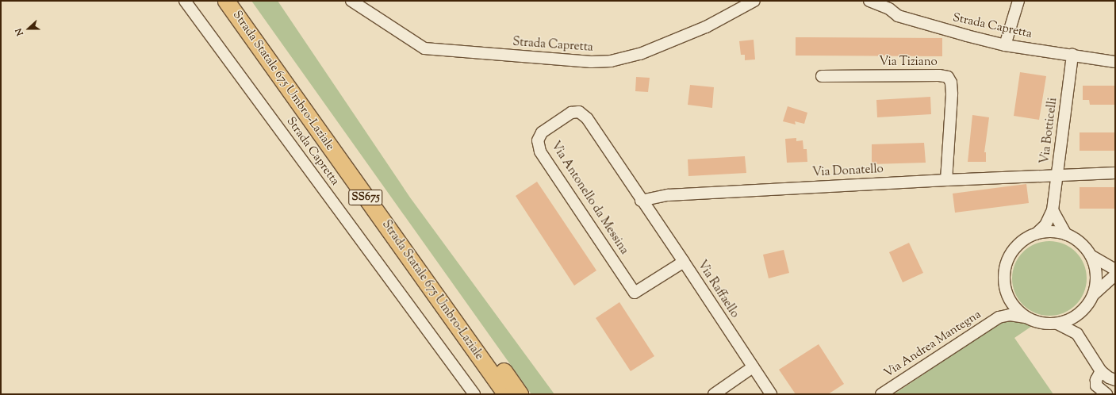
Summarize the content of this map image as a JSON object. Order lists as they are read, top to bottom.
{
  "streets": {
    "highway": ["Strada Statale 675 Umbro-Laziale", "SS675"],
    "street": [
      "Strada Capretta",
      "Via Tiziano",
      "Via Botticelli",
      "Via Donatello",
      "Via Antonello da Messina",
      "Via Raffaello",
      "Via Andrea Mantegna"
    ]
  },
  "crossings": [
    ["Strada Capretta", "Via Botticelli"],
    ["Via Tiziano", "Via Donatello"],
    ["Via Botticelli", "Via Donatello"],
    ["Via Botticelli", "Via Andrea Mantegna"],
    ["Via Donatello", "Via Antonello da Messina"],
    ["Via Donatello", "Via Raffaello"],
    ["Via Antonello da Messina", "Via Raffaello"]
  ],
  "north": "left"
}
